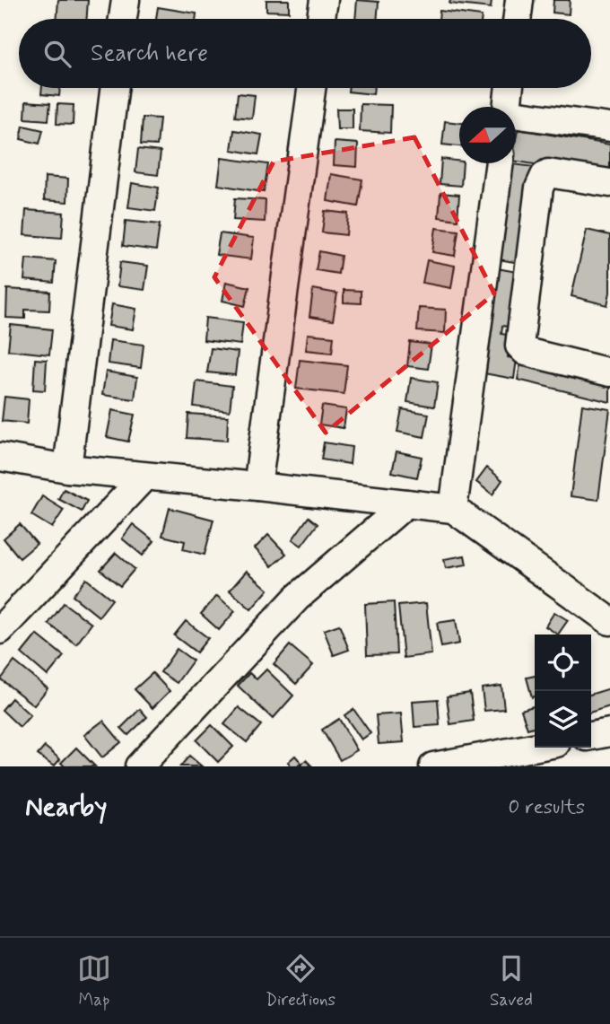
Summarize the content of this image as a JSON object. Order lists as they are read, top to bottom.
{
  "north": "left",
  "page": {
    "search": "Search here",
    "heading": ["Nearby", "0 results"],
    "nav": ["Map", "Directions", "Saved"]
  }
}
